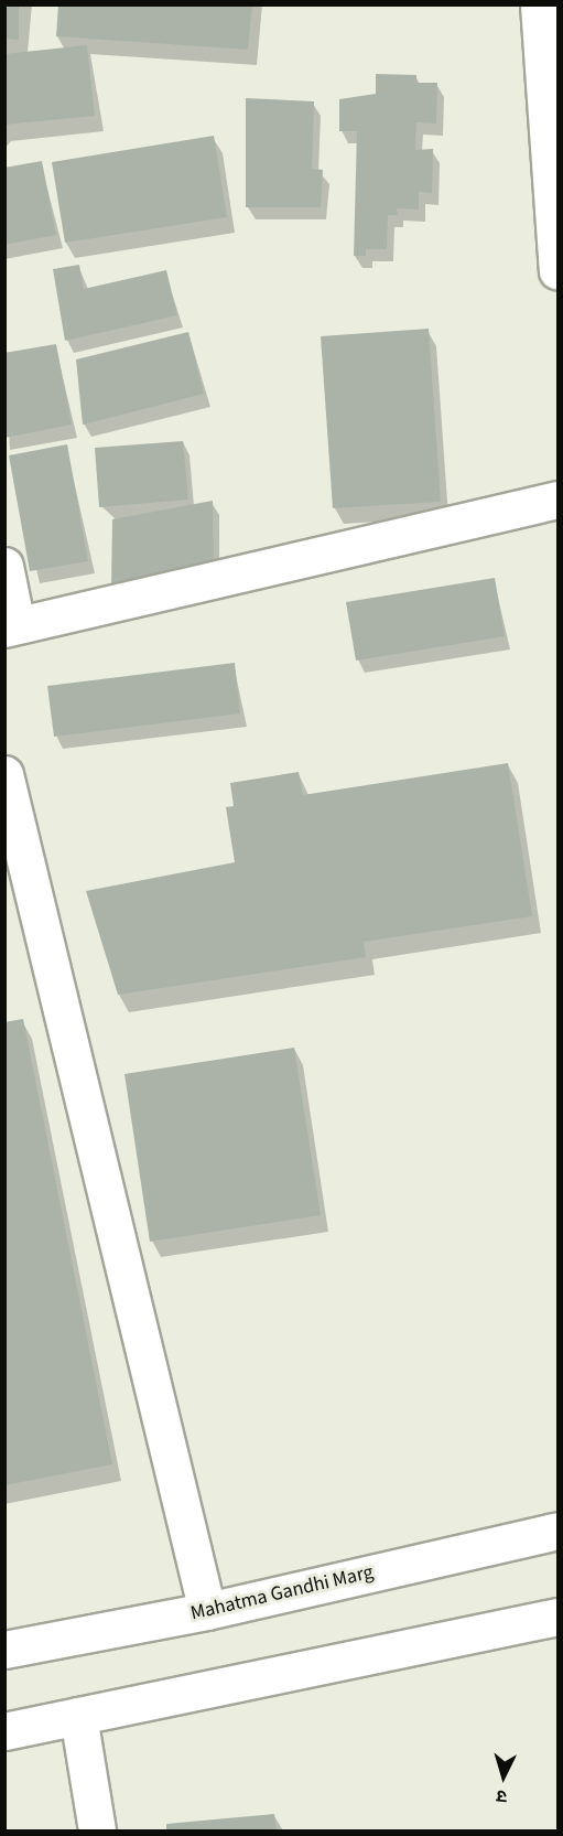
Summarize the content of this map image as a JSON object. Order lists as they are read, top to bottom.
{
  "streets": {
    "street": ["Mahatma Gandhi Marg"]
  },
  "north": "bottom"
}
